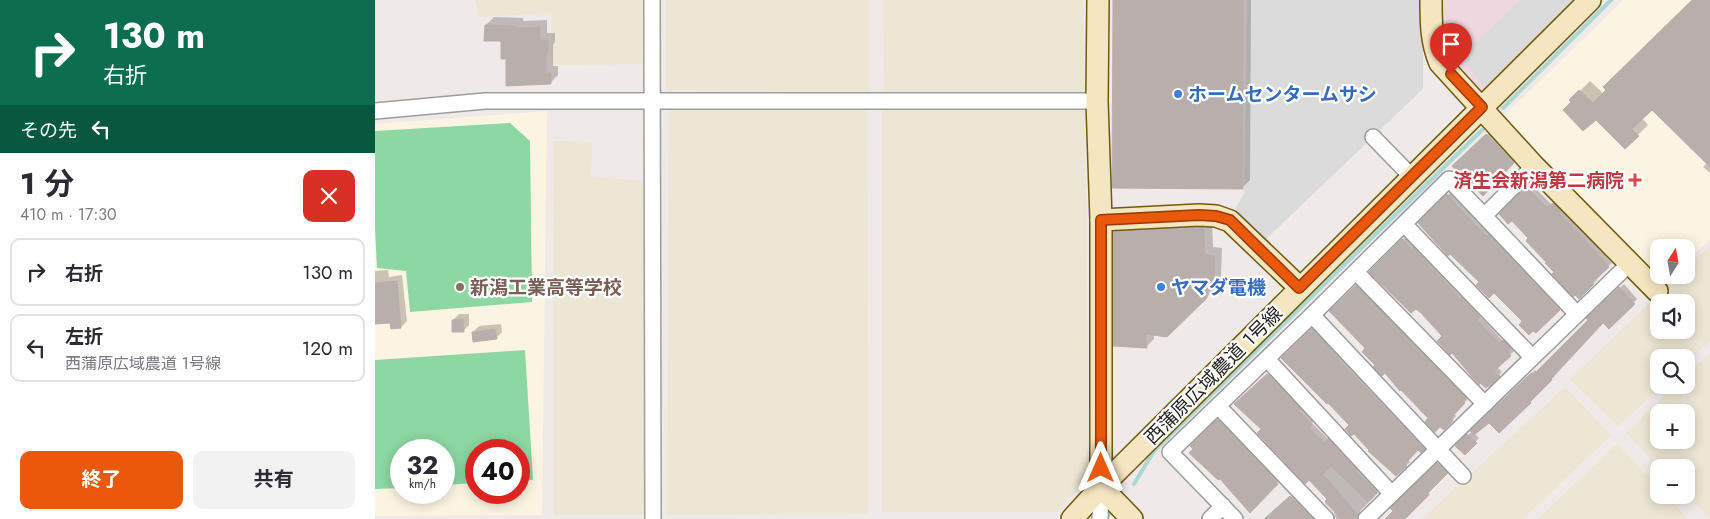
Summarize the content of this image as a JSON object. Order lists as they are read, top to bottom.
{
  "streets": {
    "street": ["西蒲原広域農道 1号線"]
  },
  "places": {
    "other": ["ホームセンタームサシ", "新潟工業高等学校", "ヤマダ電機"],
    "health": ["済生会新潟第二病院"]
  },
  "north": "top",
  "page": {
    "turn": ["130 m", "右折"],
    "then": "その先",
    "heading": ["1 分", "410 m · 17:30"],
    "list": [
      {
        "name": "右折",
        "value": "130 m"
      },
      {
        "name": "左折",
        "note": "西蒲原広域農道 1号線",
        "value": "120 m"
      }
    ],
    "map_buttons": ["+", "−"],
    "speed": "32 km/h",
    "limit": "40",
    "buttons": ["終了", "共有"]
  }
}
